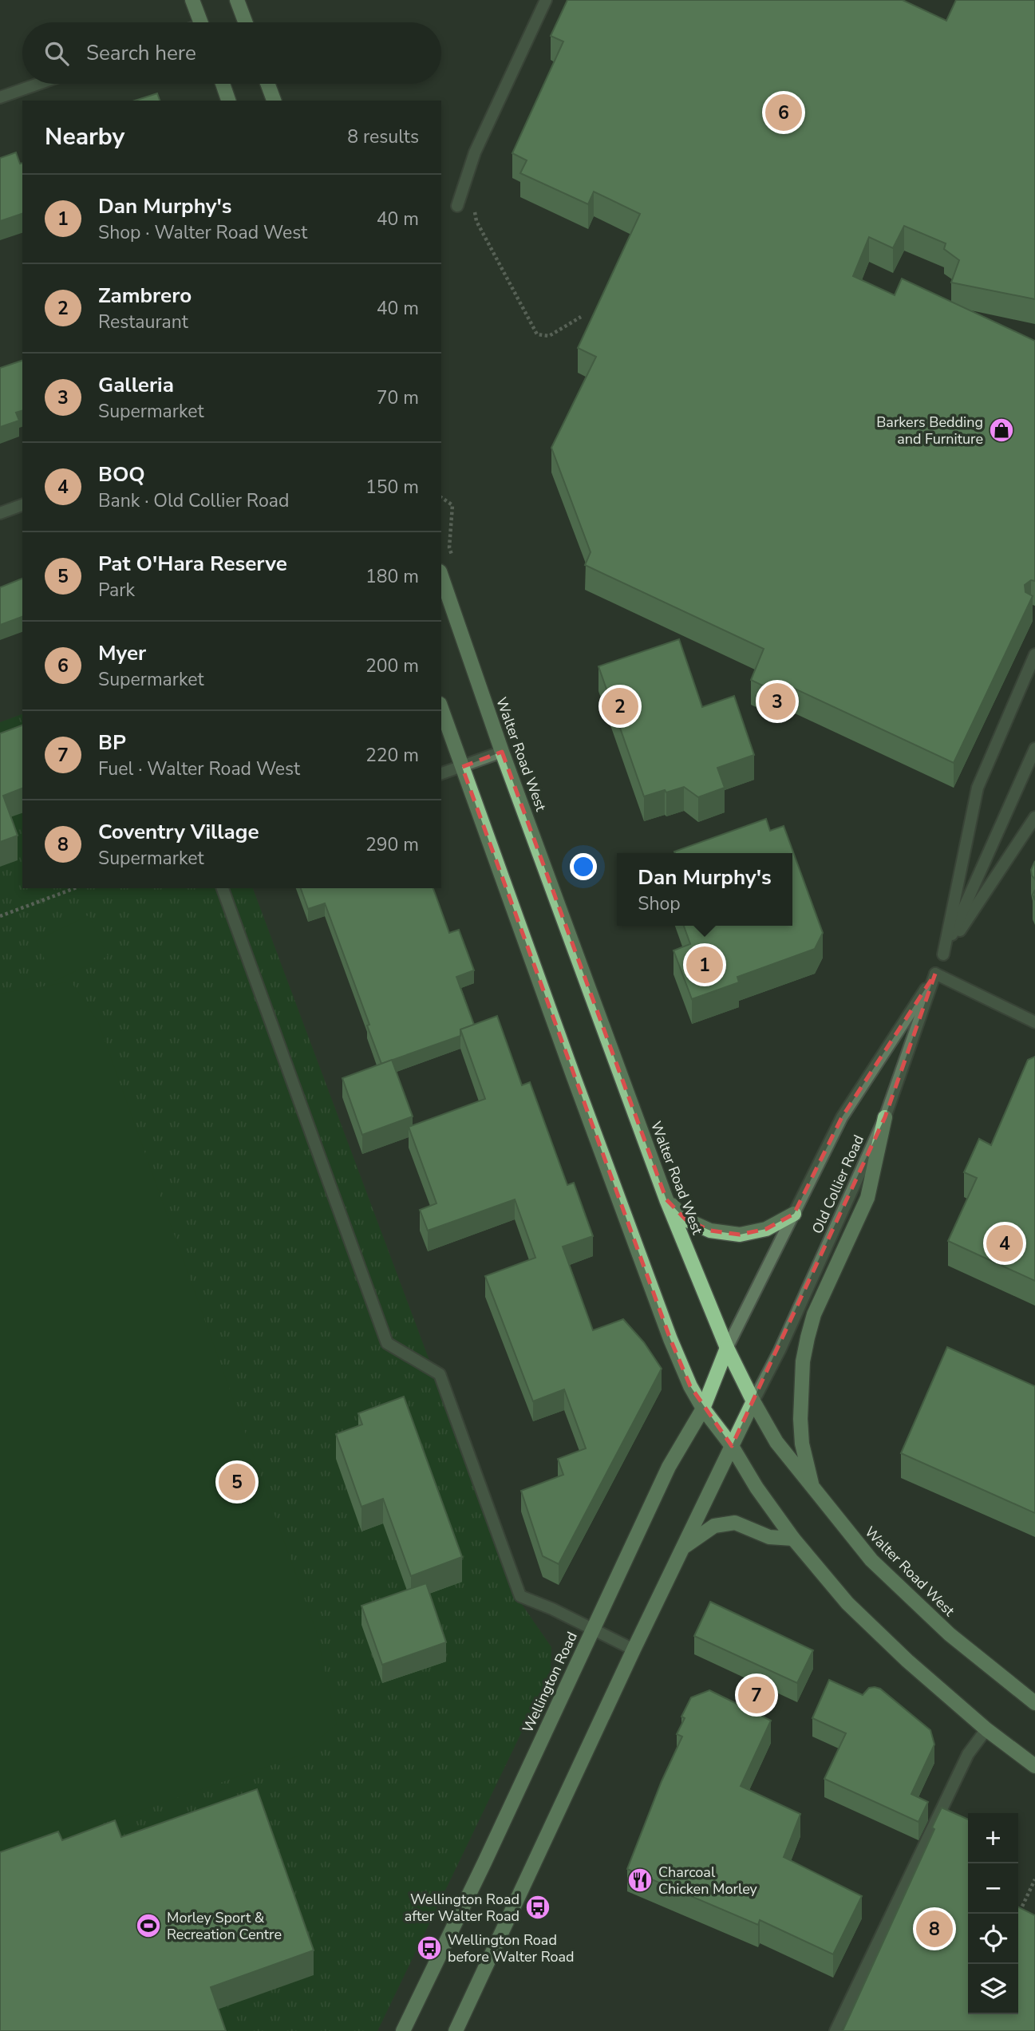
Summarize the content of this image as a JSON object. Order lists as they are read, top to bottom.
{
  "streets": {
    "main road": ["Walter Road West", "Wellington Road"],
    "street": ["Old Collier Road"]
  },
  "crossings": [
    ["Walter Road West", "Old Collier Road"],
    ["Walter Road West", "Wellington Road"],
    ["Old Collier Road", "Wellington Road"]
  ],
  "places": {
    "shop": ["Barkers Bedding and Furniture"],
    "restaurant": ["Charcoal Chicken Morley"],
    "bus stop": ["Wellington Road after Walter Road", "Wellington Road before Walter Road"],
    "sports": ["Morley Sport & Recreation Centre"]
  },
  "page": {
    "search": "Search here",
    "pins": [
      "6",
      "3",
      "2",
      "1",
      "4",
      "5",
      "7",
      "8"
    ],
    "heading": ["Nearby", "8 results"],
    "list": [
      {
        "mark": "1",
        "name": "Dan Murphy's",
        "note": "Shop · Walter Road West",
        "value": "40 m"
      },
      {
        "mark": "2",
        "name": "Zambrero",
        "note": "Restaurant",
        "value": "40 m"
      },
      {
        "mark": "3",
        "name": "Galleria",
        "note": "Supermarket",
        "value": "70 m"
      },
      {
        "mark": "4",
        "name": "BOQ",
        "note": "Bank · Old Collier Road",
        "value": "150 m"
      },
      {
        "mark": "5",
        "name": "Pat O'Hara Reserve",
        "note": "Park",
        "value": "180 m"
      },
      {
        "mark": "6",
        "name": "Myer",
        "note": "Supermarket",
        "value": "200 m"
      },
      {
        "mark": "7",
        "name": "BP",
        "note": "Fuel · Walter Road West",
        "value": "220 m"
      },
      {
        "mark": "8",
        "name": "Coventry Village",
        "note": "Supermarket",
        "value": "290 m"
      }
    ],
    "popup": ["Dan Murphy's", "Shop"],
    "map_buttons": ["+", "−"]
  }
}
